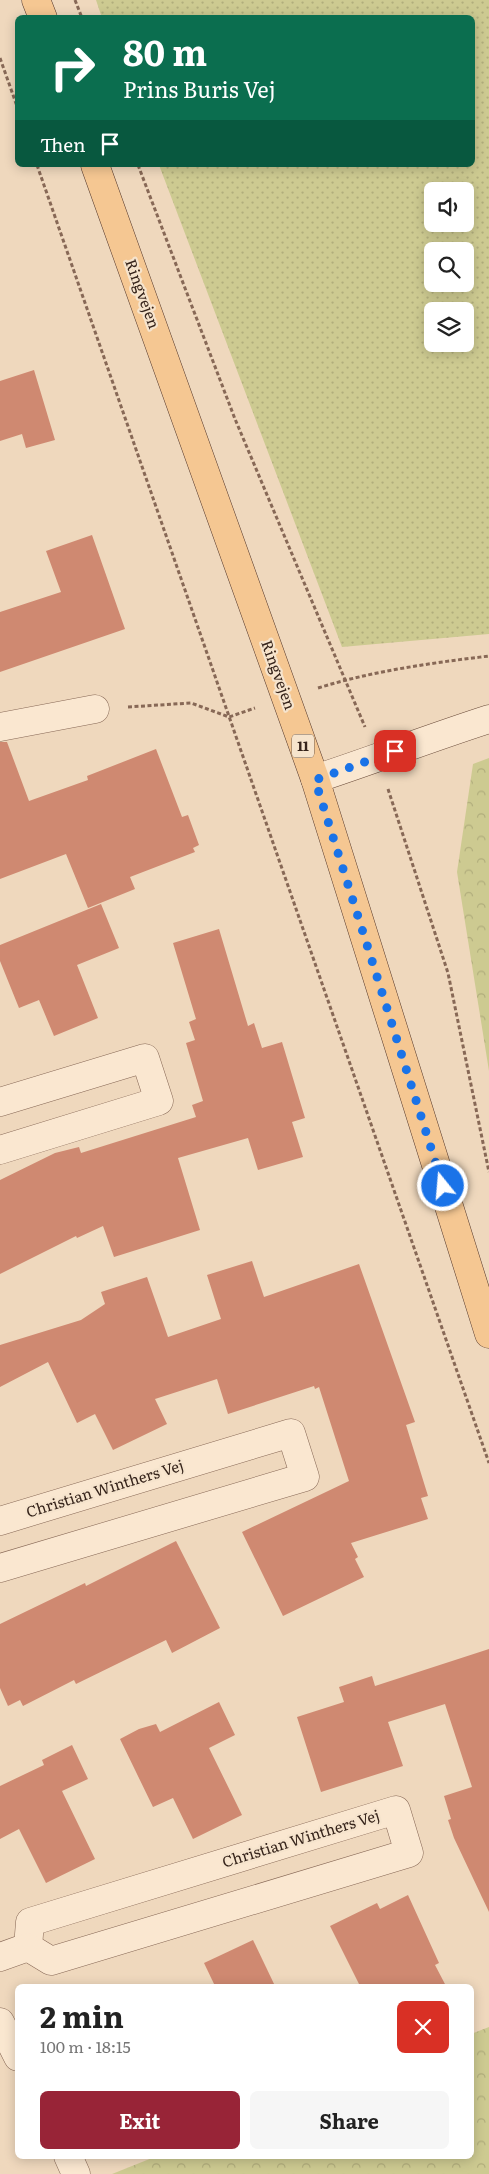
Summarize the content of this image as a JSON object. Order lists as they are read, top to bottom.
{
  "streets": {
    "main road": ["Ringvejen", "11"],
    "street": ["Christian Winthers Vej"]
  },
  "page": {
    "turn": ["80 m", "Prins Buris Vej"],
    "then": "Then",
    "heading": ["2 min", "100 m · 18:15"],
    "buttons": ["Exit", "Share"]
  }
}
